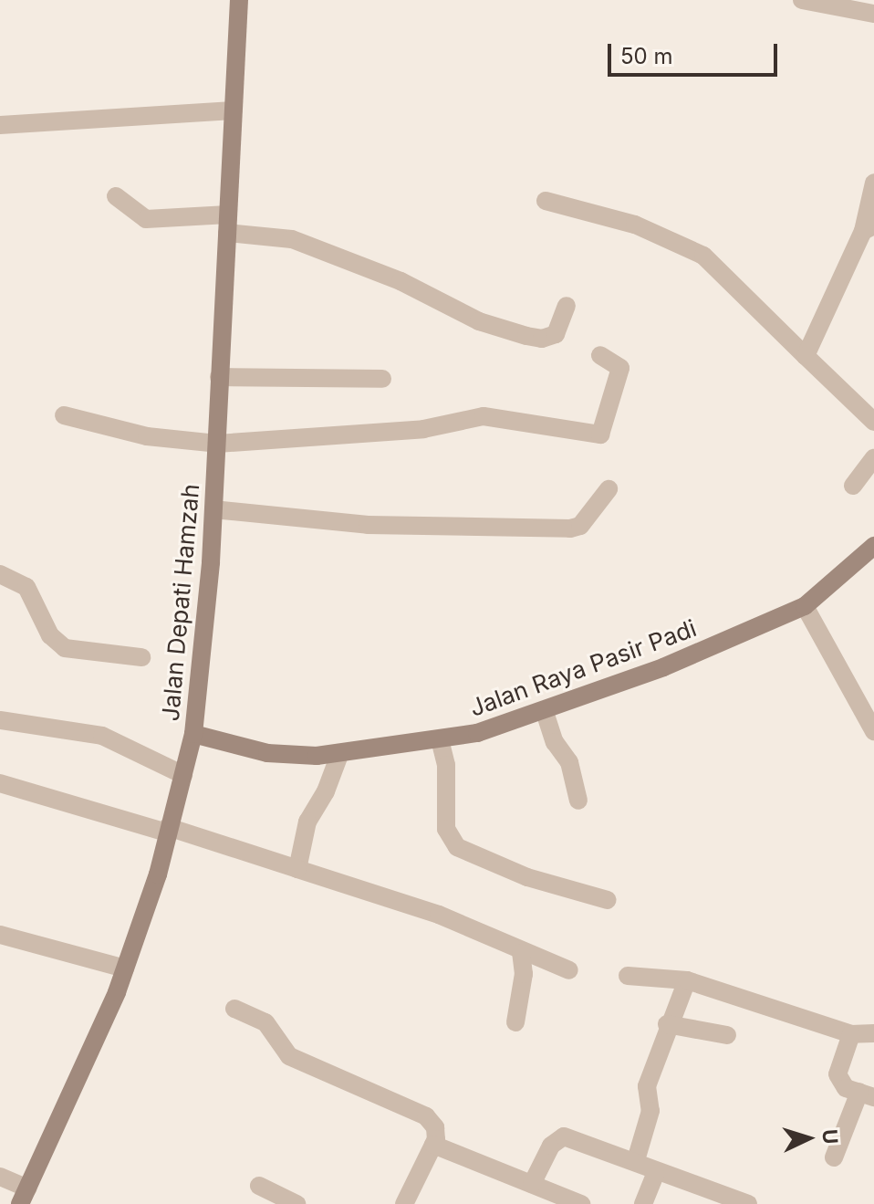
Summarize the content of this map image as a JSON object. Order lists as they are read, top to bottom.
{
  "streets": {
    "main road": ["Jalan Depati Hamzah", "Jalan Raya Pasir Padi"]
  },
  "crossings": [
    ["Jalan Depati Hamzah", "Jalan Raya Pasir Padi"]
  ],
  "scale_bar": "50 m",
  "north": "right"
}
